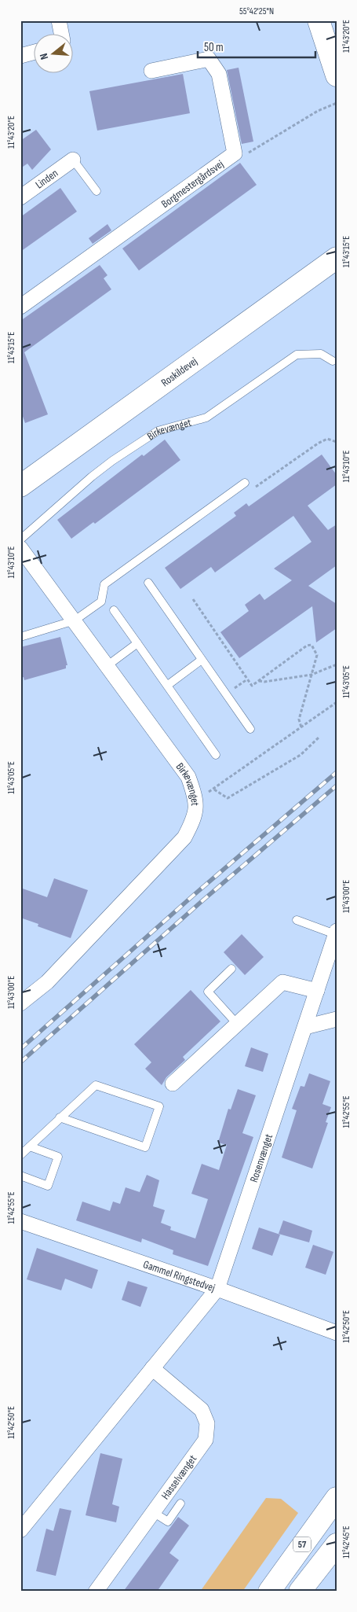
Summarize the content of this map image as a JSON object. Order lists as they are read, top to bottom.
{
  "streets": {
    "street": [
      "Linden",
      "Borgmestergårdsvej",
      "Roskildevej",
      "Birkevænget",
      "Rosenvænget",
      "Gammel Ringstedvej",
      "Hasselvænget",
      "57"
    ]
  },
  "crossings": [
    ["Rosenvænget", "Gammel Ringstedvej"]
  ],
  "scale_bar": "50 m",
  "north": "left",
  "coordinates": [
    "55°42'25\"N",
    "11°43'20\"E",
    "11°43'15\"E",
    "11°43'10\"E",
    "11°43'05\"E",
    "11°43'00\"E",
    "11°42'55\"E",
    "11°42'50\"E",
    "11°42'45\"E"
  ]
}
